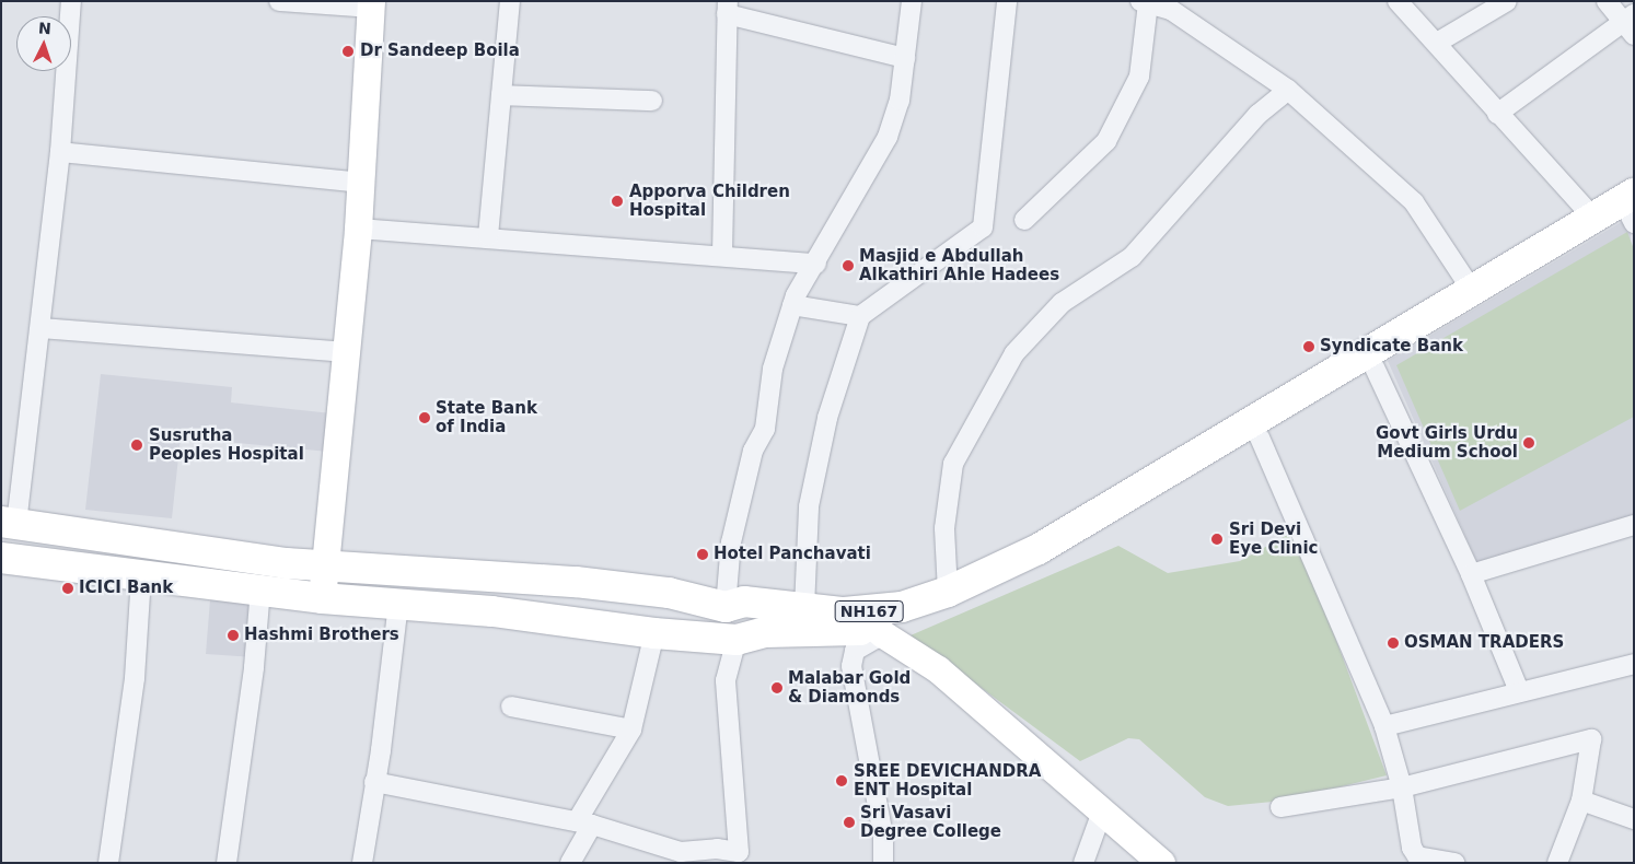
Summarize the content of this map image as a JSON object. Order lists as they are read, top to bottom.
{
  "streets": {
    "highway": ["NH167"]
  },
  "places": [
    "Dr Sandeep Boila",
    "Apporva Children Hospital",
    "Masjid e Abdullah Alkathiri Ahle Hadees",
    "Syndicate Bank",
    "State Bank of India",
    "Govt Girls Urdu Medium School",
    "Susrutha Peoples Hospital",
    "Sri Devi Eye Clinic",
    "Hotel Panchavati",
    "ICICI Bank",
    "Hashmi Brothers",
    "OSMAN TRADERS",
    "Malabar Gold & Diamonds",
    "SREE DEVICHANDRA ENT Hospital",
    "Sri Vasavi Degree College"
  ],
  "north": "top"
}
